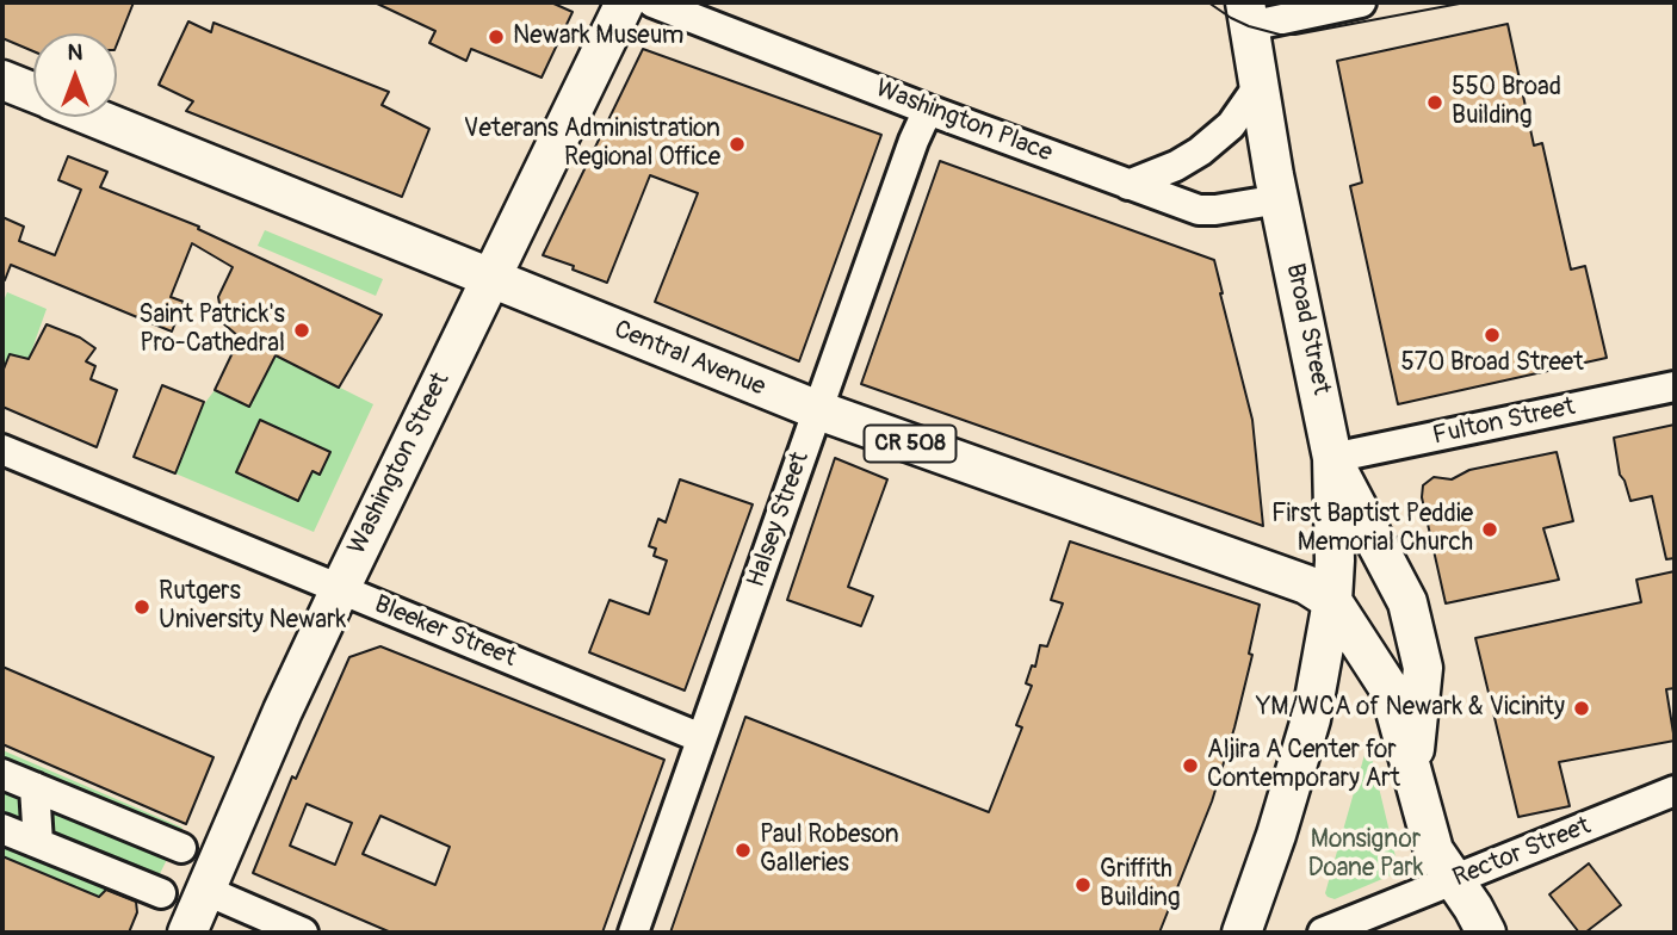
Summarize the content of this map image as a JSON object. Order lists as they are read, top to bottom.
{
  "streets": {
    "main road": [
      "Broad Street",
      "Central Avenue",
      "CR 508",
      "Washington Street"
    ],
    "street": [
      "Washington Place",
      "Fulton Street",
      "Halsey Street",
      "Bleeker Street",
      "Rector Street"
    ]
  },
  "crossings": [
    ["Washington Place", "Broad Street"],
    ["Washington Place", "Halsey Street"],
    ["Broad Street", "Fulton Street"],
    ["Central Avenue", "CR 508"],
    ["Central Avenue", "Washington Street"],
    ["Central Avenue", "Halsey Street"],
    ["CR 508", "Rector Street"],
    ["Washington Street", "Bleeker Street"],
    ["Halsey Street", "Bleeker Street"]
  ],
  "parks": ["Monsignor Doane Park"],
  "places": [
    "Newark Museum",
    "550 Broad Building",
    "Veterans Administration Regional Office",
    "Saint Patrick's Pro-Cathedral",
    "570 Broad Street",
    "First Baptist Peddie Memorial Church",
    "Rutgers University Newark",
    "YM/WCA of Newark & Vicinity",
    "Aljira A Center for Contemporary Art",
    "Paul Robeson Galleries",
    "Griffith Building"
  ],
  "north": "top"
}
